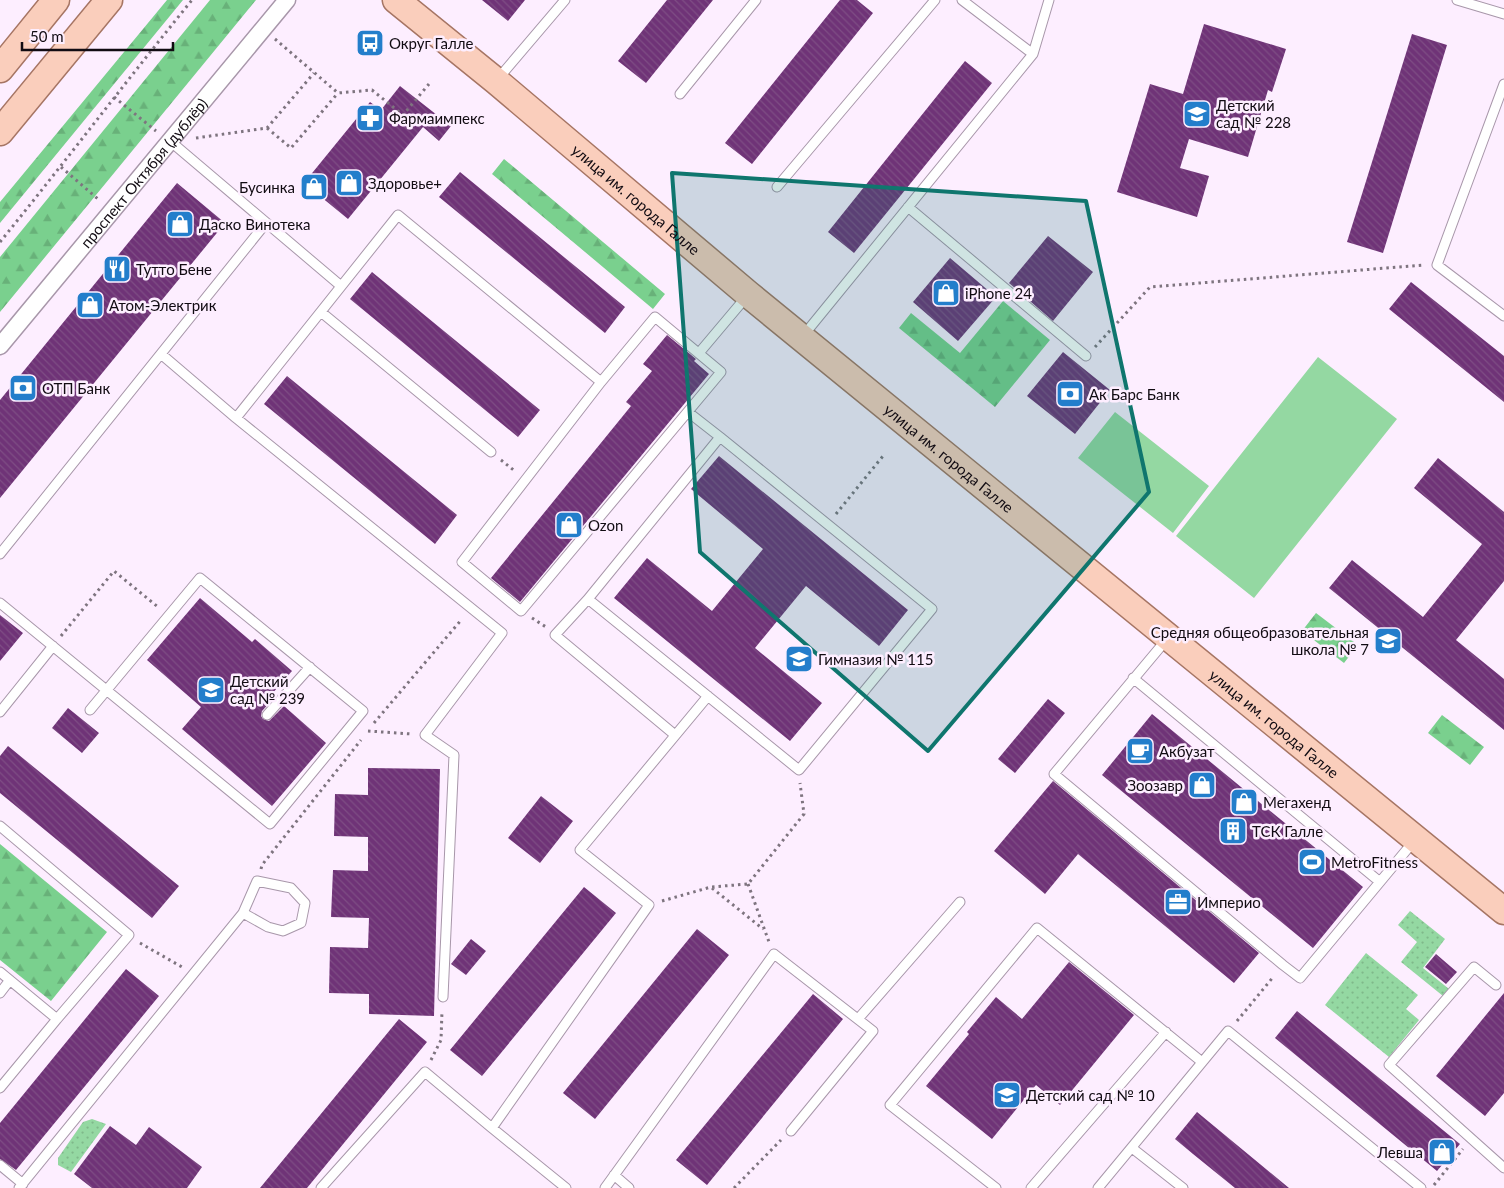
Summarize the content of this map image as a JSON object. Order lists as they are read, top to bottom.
{
  "streets": {
    "main road": ["улица им. города Галле"],
    "street": ["проспект Октября (дублёр)"]
  },
  "places": {
    "bus stop": ["Округ Галле"],
    "school or university": [
      "Детский сад № 228",
      "Средняя общеобразовательная школа № 7",
      "Гимназия № 115",
      "Детский сад № 239",
      "Детский сад № 10"
    ],
    "pharmacy": ["Фармаимпекс"],
    "shop": [
      "Здоровье+",
      "Бусинка",
      "Даско Винотека",
      "iPhone 24",
      "Атом-Электрик",
      "Ozon",
      "Зоозавр",
      "Мегахенд",
      "Левша"
    ],
    "restaurant": ["Тутто Бене"],
    "bank": ["ОТП Банк", "Ак Барс Банк"],
    "cafe": ["Акбузат"],
    "building": ["ТСК Галле"],
    "sports": ["MetroFitness"],
    "office": ["Империо"]
  },
  "scale_bar": "50 m"
}
